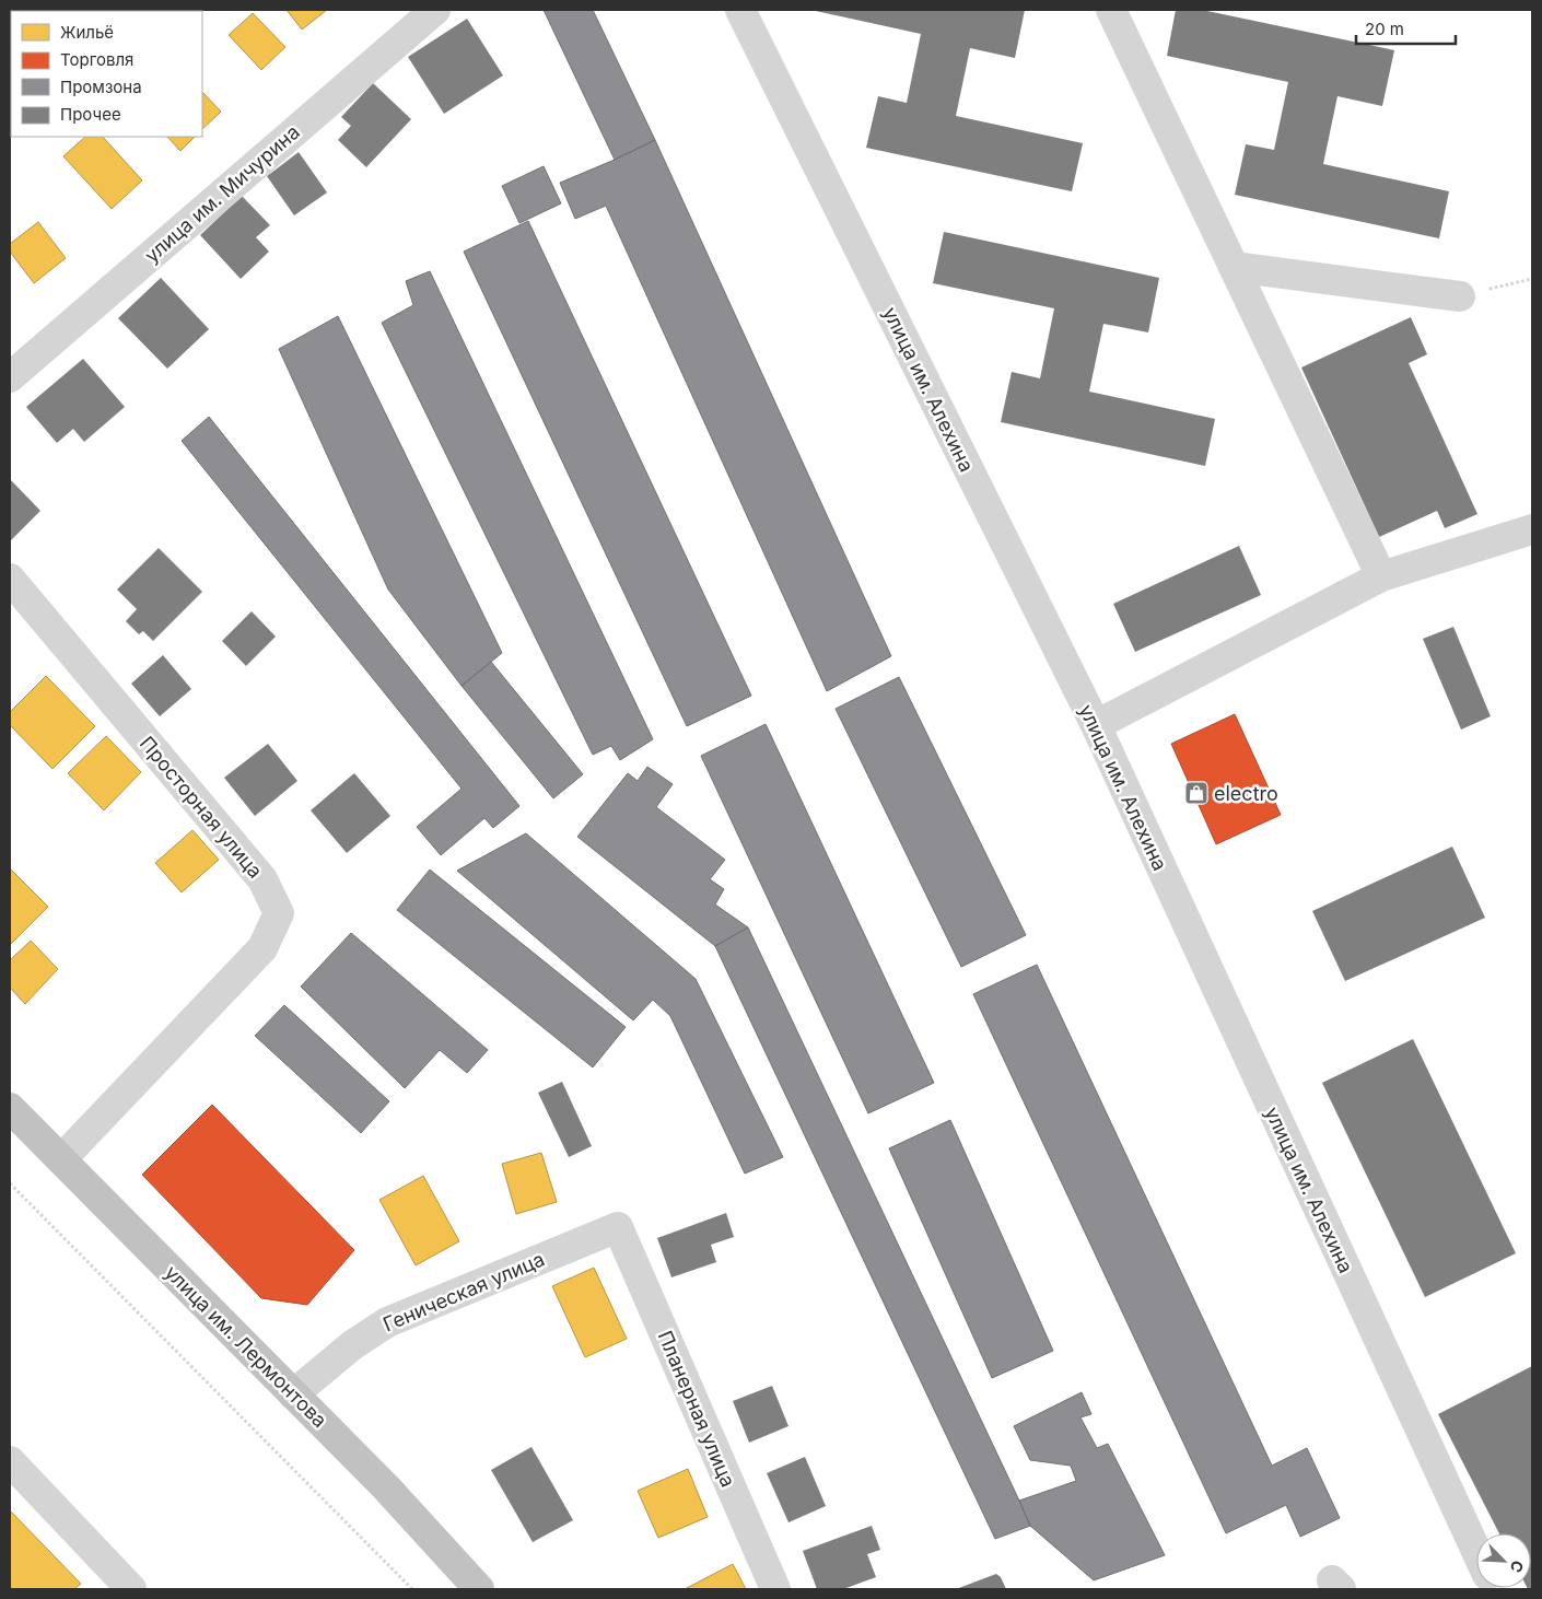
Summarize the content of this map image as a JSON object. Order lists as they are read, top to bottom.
{
  "streets": {
    "highway": ["улица им. Лермонтова"],
    "street": [
      "улица им. Мичурина",
      "улица им. Алехина",
      "Просторная улица",
      "Геническая улица",
      "Планерная улица"
    ]
  },
  "crossings": [
    ["Просторная улица", "улица им. Лермонтова"],
    ["Геническая улица", "улица им. Лермонтова"],
    ["Геническая улица", "Планерная улица"]
  ],
  "places": {
    "shop": ["electro"]
  },
  "legend": [
    "Жильё",
    "Торговля",
    "Промзона",
    "Прочее"
  ],
  "scale_bar": "20 m",
  "north": "bottom right"
}
